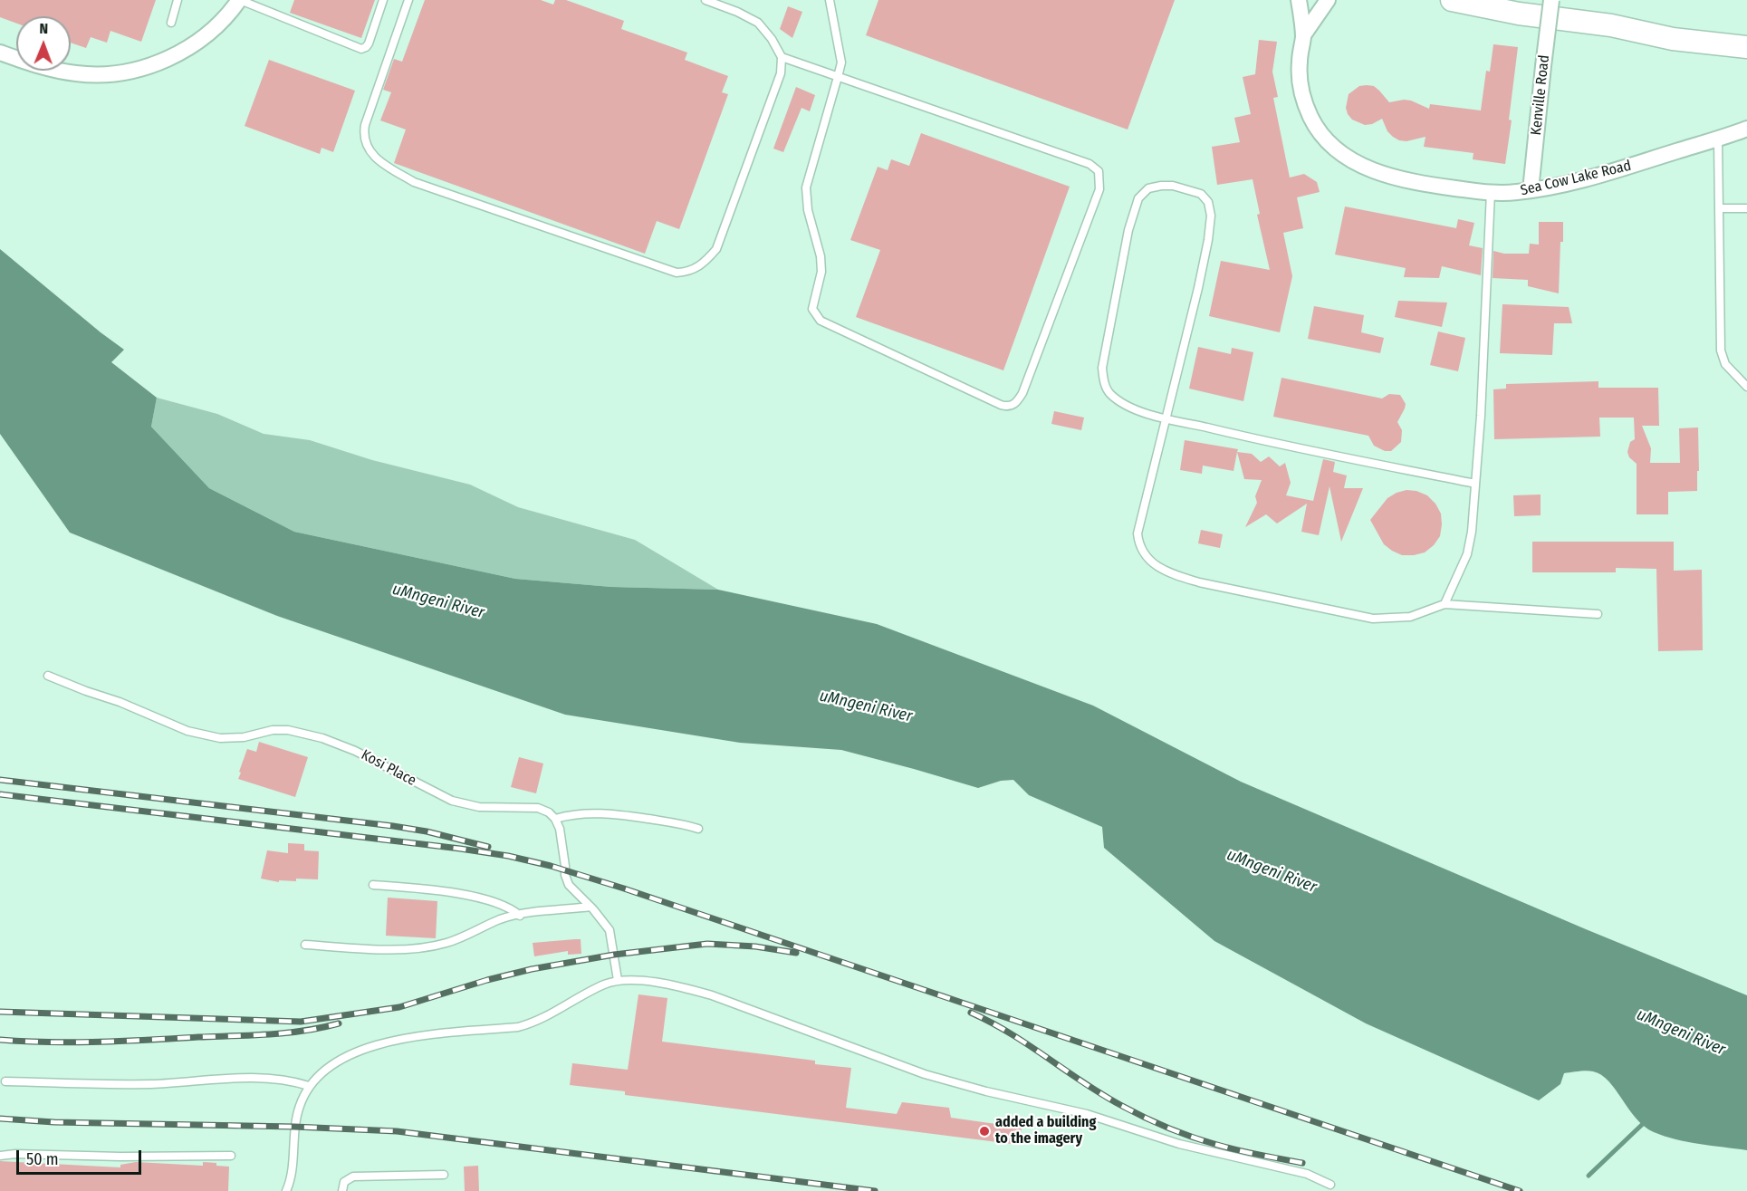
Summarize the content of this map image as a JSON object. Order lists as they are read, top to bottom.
{
  "streets": {
    "street": ["Kenville Road", "Sea Cow Lake Road"],
    "lane": ["Kosi Place"]
  },
  "crossings": [
    ["Kenville Road", "Sea Cow Lake Road"]
  ],
  "water": ["uMngeni River"],
  "places": ["added a building to the imagery"],
  "scale_bar": "50 m",
  "north": "top"
}
